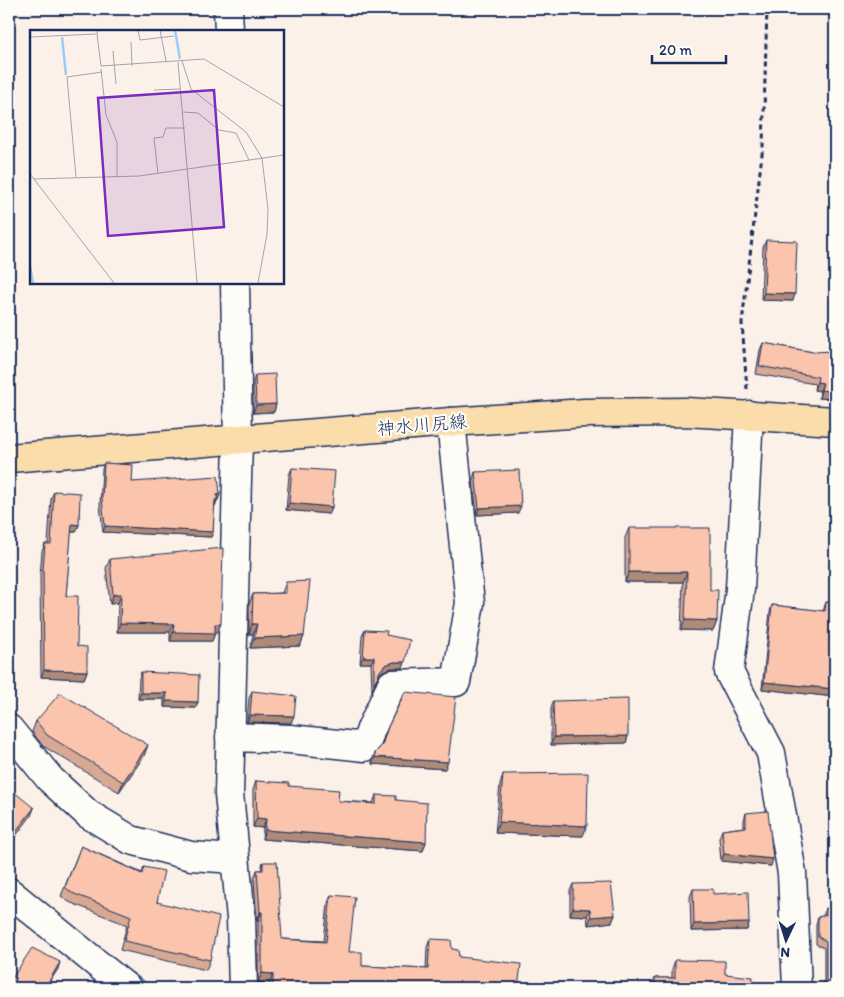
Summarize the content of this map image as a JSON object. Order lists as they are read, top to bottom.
{
  "streets": {
    "main road": ["神水川尻線"]
  },
  "scale_bar": "20 m",
  "north": "bottom"
}
